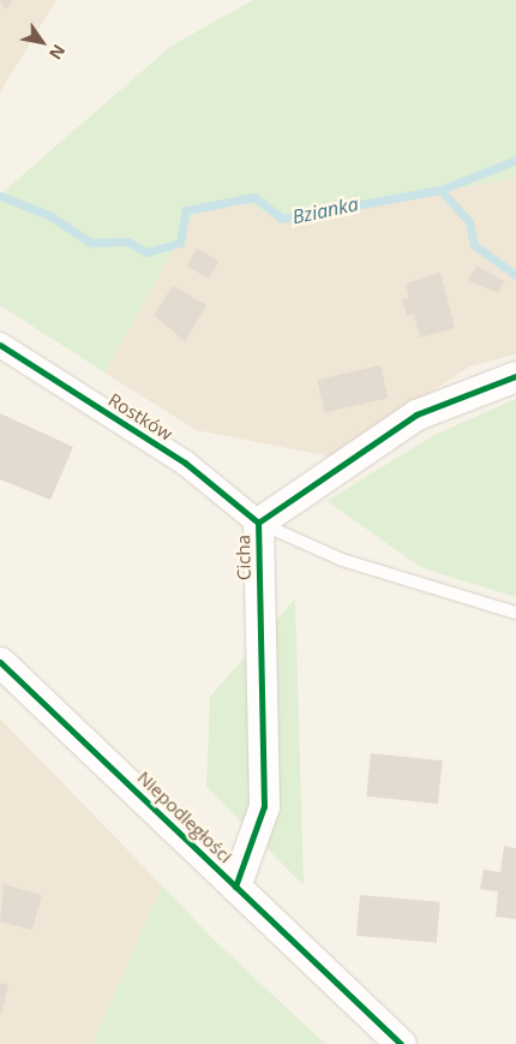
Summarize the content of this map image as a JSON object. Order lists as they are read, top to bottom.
{
  "streets": {
    "street": ["Rostków", "Cicha", "Niepodległości"]
  },
  "crossings": [
    ["Rostków", "Cicha"],
    ["Cicha", "Niepodległości"]
  ],
  "water": ["Bzianka"],
  "north": "bottom right"
}
